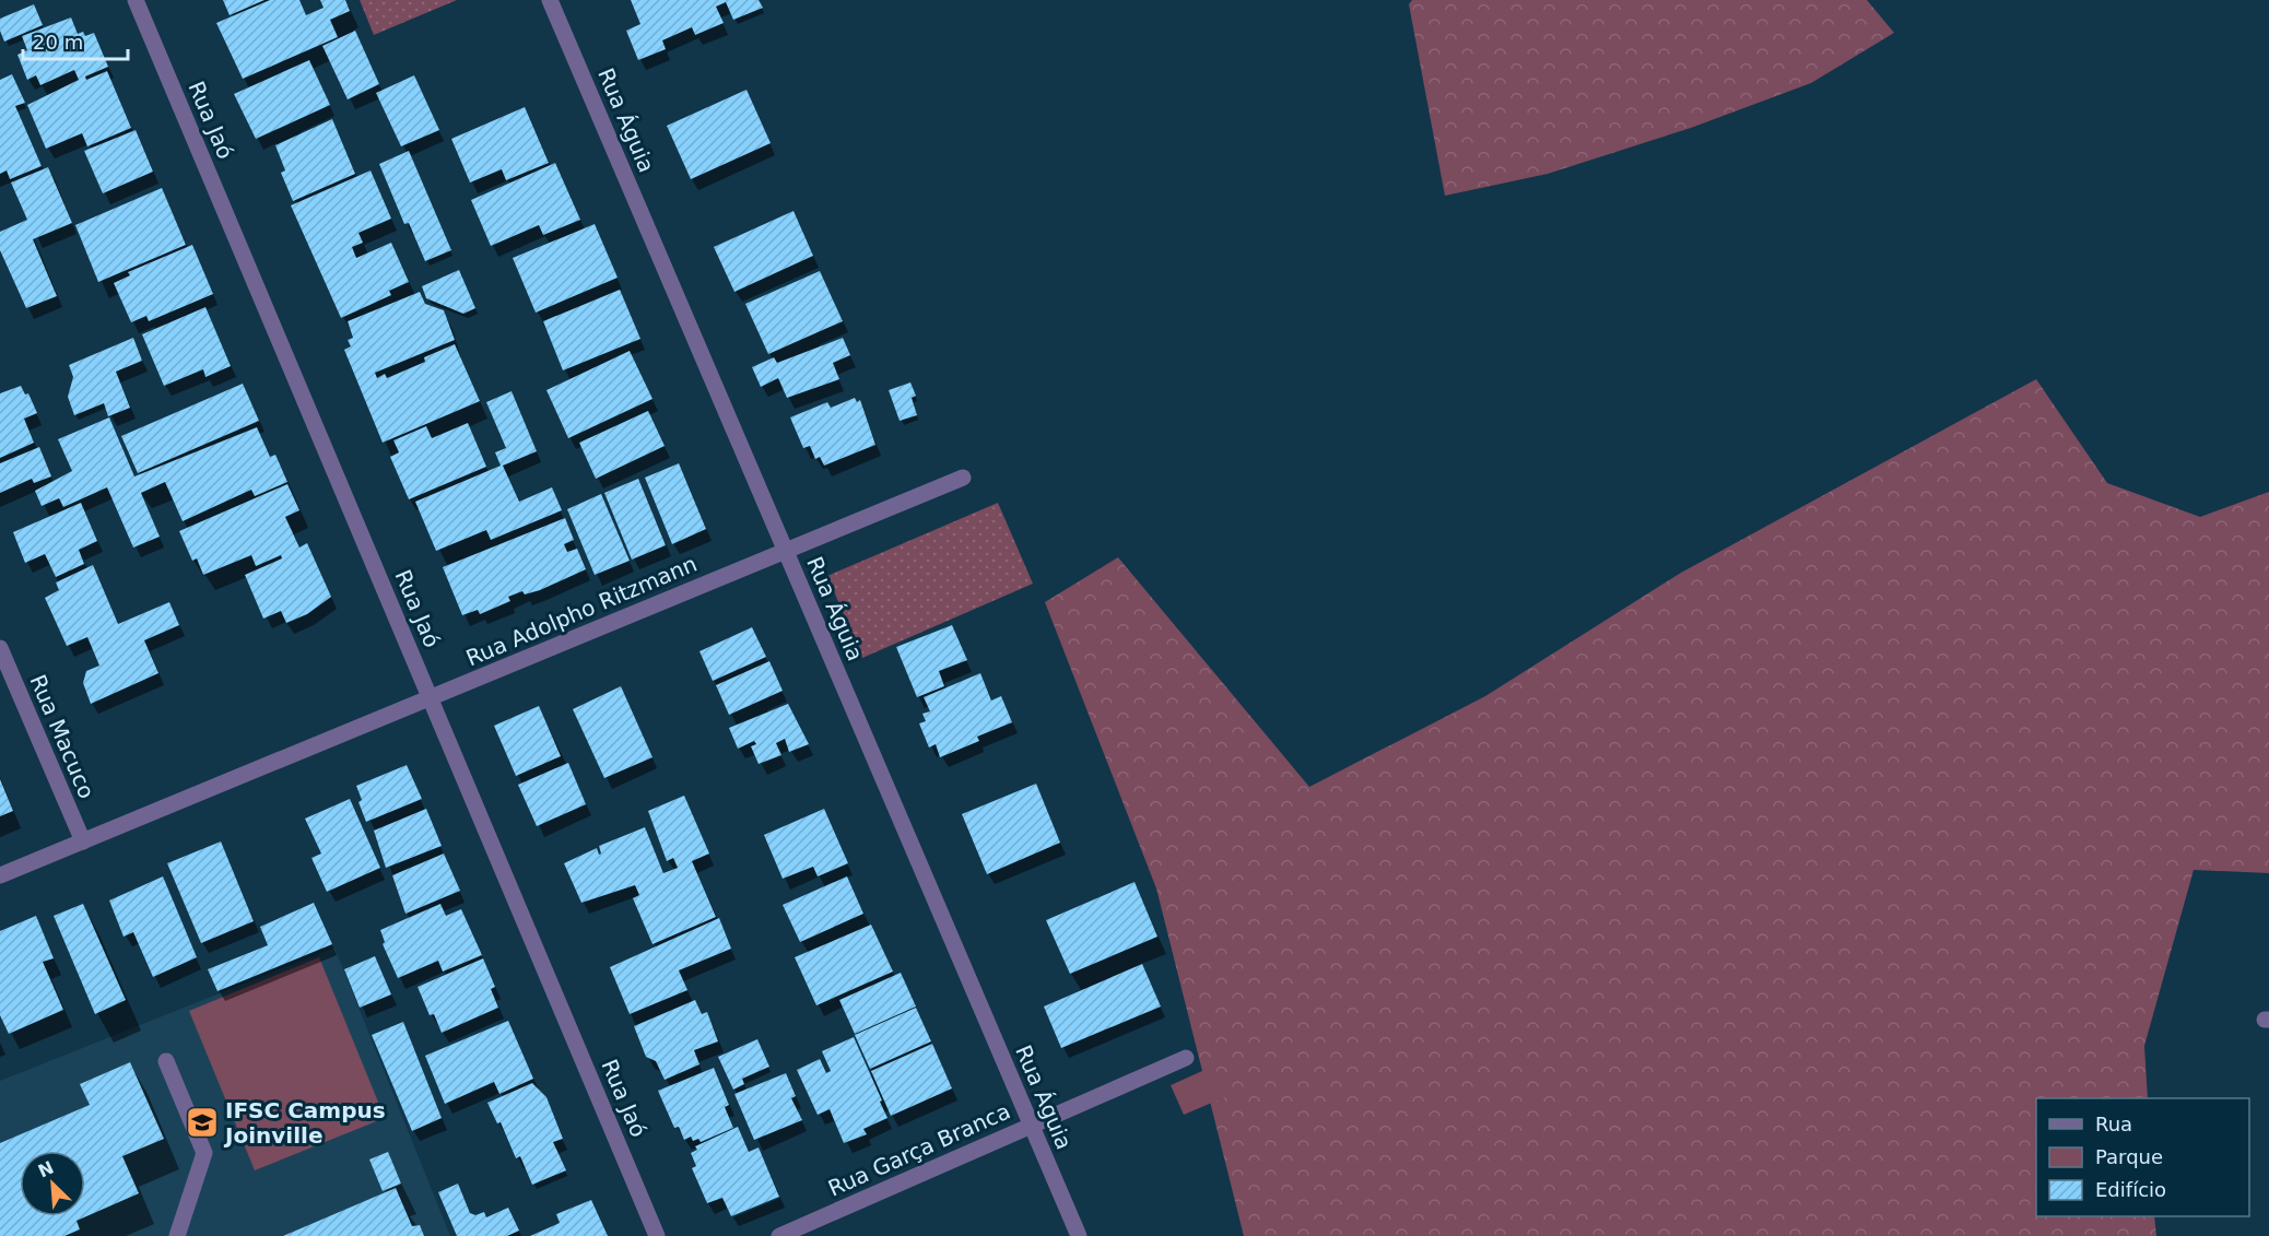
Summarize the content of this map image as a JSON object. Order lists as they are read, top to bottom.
{
  "streets": {
    "street": [
      "Rua Jaó",
      "Rua Águia",
      "Rua Adolpho Ritzmann",
      "Rua Macuco",
      "Rua Garça Branca"
    ]
  },
  "crossings": [
    ["Rua Jaó", "Rua Adolpho Ritzmann"],
    ["Rua Águia", "Rua Adolpho Ritzmann"],
    ["Rua Águia", "Rua Garça Branca"],
    ["Rua Adolpho Ritzmann", "Rua Macuco"]
  ],
  "places": {
    "school or university": ["IFSC Campus Joinville"]
  },
  "legend": ["Rua", "Parque", "Edifício"],
  "scale_bar": "20 m",
  "north": "top left"
}
